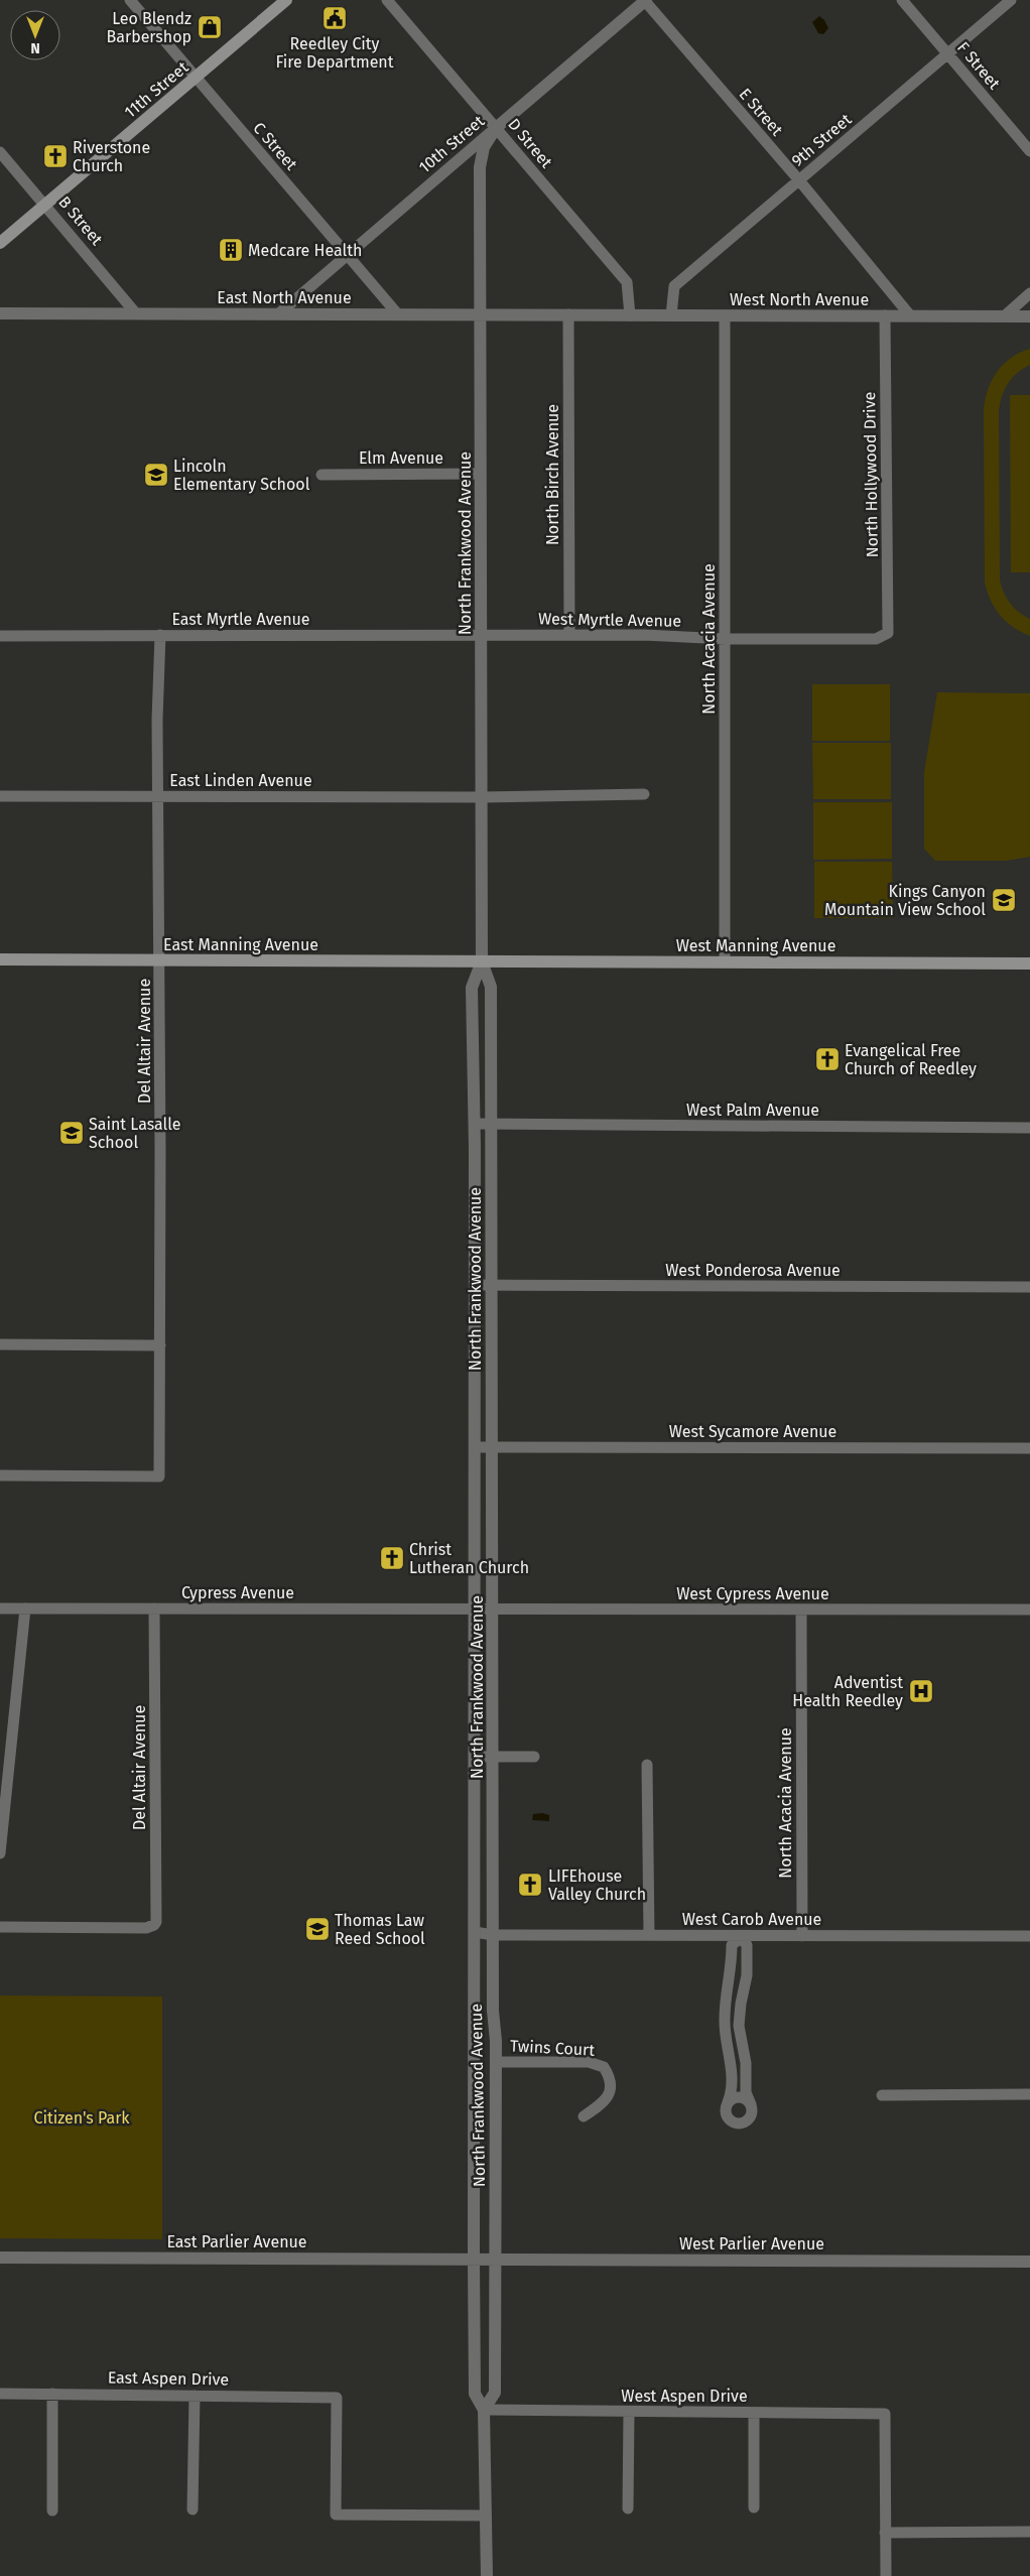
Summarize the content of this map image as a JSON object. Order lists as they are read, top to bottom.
{
  "streets": {
    "main road": ["11th Street", "East Manning Avenue", "West Manning Avenue"],
    "street": [
      "F Street",
      "E Street",
      "9th Street",
      "D Street",
      "10th Street",
      "C Street",
      "B Street",
      "East North Avenue",
      "West North Avenue",
      "Elm Avenue",
      "North Birch Avenue",
      "North Hollywood Drive",
      "North Frankwood Avenue",
      "East Myrtle Avenue",
      "West Myrtle Avenue",
      "North Acacia Avenue",
      "East Linden Avenue",
      "Del Altair Avenue",
      "West Palm Avenue",
      "West Ponderosa Avenue",
      "West Sycamore Avenue",
      "Cypress Avenue",
      "West Cypress Avenue",
      "West Carob Avenue",
      "Twins Court",
      "East Parlier Avenue",
      "West Parlier Avenue",
      "East Aspen Drive",
      "West Aspen Drive"
    ]
  },
  "crossings": [
    ["F Street", "9th Street"],
    ["11th Street", "C Street"],
    ["11th Street", "B Street"],
    ["E Street", "9th Street"],
    ["E Street", "10th Street"],
    ["E Street", "West North Avenue"],
    ["9th Street", "West North Avenue"],
    ["D Street", "10th Street"],
    ["D Street", "West North Avenue"],
    ["D Street", "North Frankwood Avenue"],
    ["10th Street", "C Street"],
    ["10th Street", "East North Avenue"],
    ["10th Street", "North Frankwood Avenue"],
    ["C Street", "East North Avenue"],
    ["B Street", "East North Avenue"],
    ["East North Avenue", "West North Avenue"],
    ["East North Avenue", "North Birch Avenue"],
    ["East North Avenue", "North Frankwood Avenue"],
    ["West North Avenue", "North Birch Avenue"],
    ["West North Avenue", "North Hollywood Drive"],
    ["West North Avenue", "North Acacia Avenue"],
    ["Elm Avenue", "North Frankwood Avenue"],
    ["North Birch Avenue", "West Myrtle Avenue"],
    ["North Hollywood Drive", "West Myrtle Avenue"],
    ["North Frankwood Avenue", "East Myrtle Avenue"],
    ["North Frankwood Avenue", "West Myrtle Avenue"],
    ["North Frankwood Avenue", "East Linden Avenue"],
    ["North Frankwood Avenue", "East Manning Avenue"],
    ["North Frankwood Avenue", "West Manning Avenue"],
    ["North Frankwood Avenue", "West Palm Avenue"],
    ["North Frankwood Avenue", "West Ponderosa Avenue"],
    ["North Frankwood Avenue", "West Sycamore Avenue"],
    ["North Frankwood Avenue", "Cypress Avenue"],
    ["North Frankwood Avenue", "West Cypress Avenue"],
    ["North Frankwood Avenue", "West Carob Avenue"],
    ["North Frankwood Avenue", "Twins Court"],
    ["North Frankwood Avenue", "East Parlier Avenue"],
    ["North Frankwood Avenue", "West Parlier Avenue"],
    ["North Frankwood Avenue", "East Aspen Drive"],
    ["North Frankwood Avenue", "West Aspen Drive"],
    ["East Myrtle Avenue", "West Myrtle Avenue"],
    ["East Myrtle Avenue", "Del Altair Avenue"],
    ["West Myrtle Avenue", "North Acacia Avenue"],
    ["North Acacia Avenue", "West Manning Avenue"],
    ["North Acacia Avenue", "West Cypress Avenue"],
    ["North Acacia Avenue", "West Carob Avenue"],
    ["East Linden Avenue", "Del Altair Avenue"],
    ["East Manning Avenue", "West Manning Avenue"],
    ["East Manning Avenue", "Del Altair Avenue"],
    ["Del Altair Avenue", "Cypress Avenue"],
    ["Cypress Avenue", "West Cypress Avenue"],
    ["East Parlier Avenue", "West Parlier Avenue"]
  ],
  "parks": ["Citizen's Park"],
  "places": {
    "public building": ["Reedley City Fire Department"],
    "shop": ["Leo Blendz Barbershop"],
    "church": [
      "Riverstone Church",
      "Evangelical Free Church of Reedley",
      "Christ Lutheran Church",
      "LIFEhouse Valley Church"
    ],
    "building": ["Medcare Health"],
    "school or university": [
      "Lincoln Elementary School",
      "Kings Canyon Mountain View School",
      "Saint Lasalle School",
      "Thomas Law Reed School"
    ],
    "hospital": ["Adventist Health Reedley"]
  },
  "north": "bottom"
}
